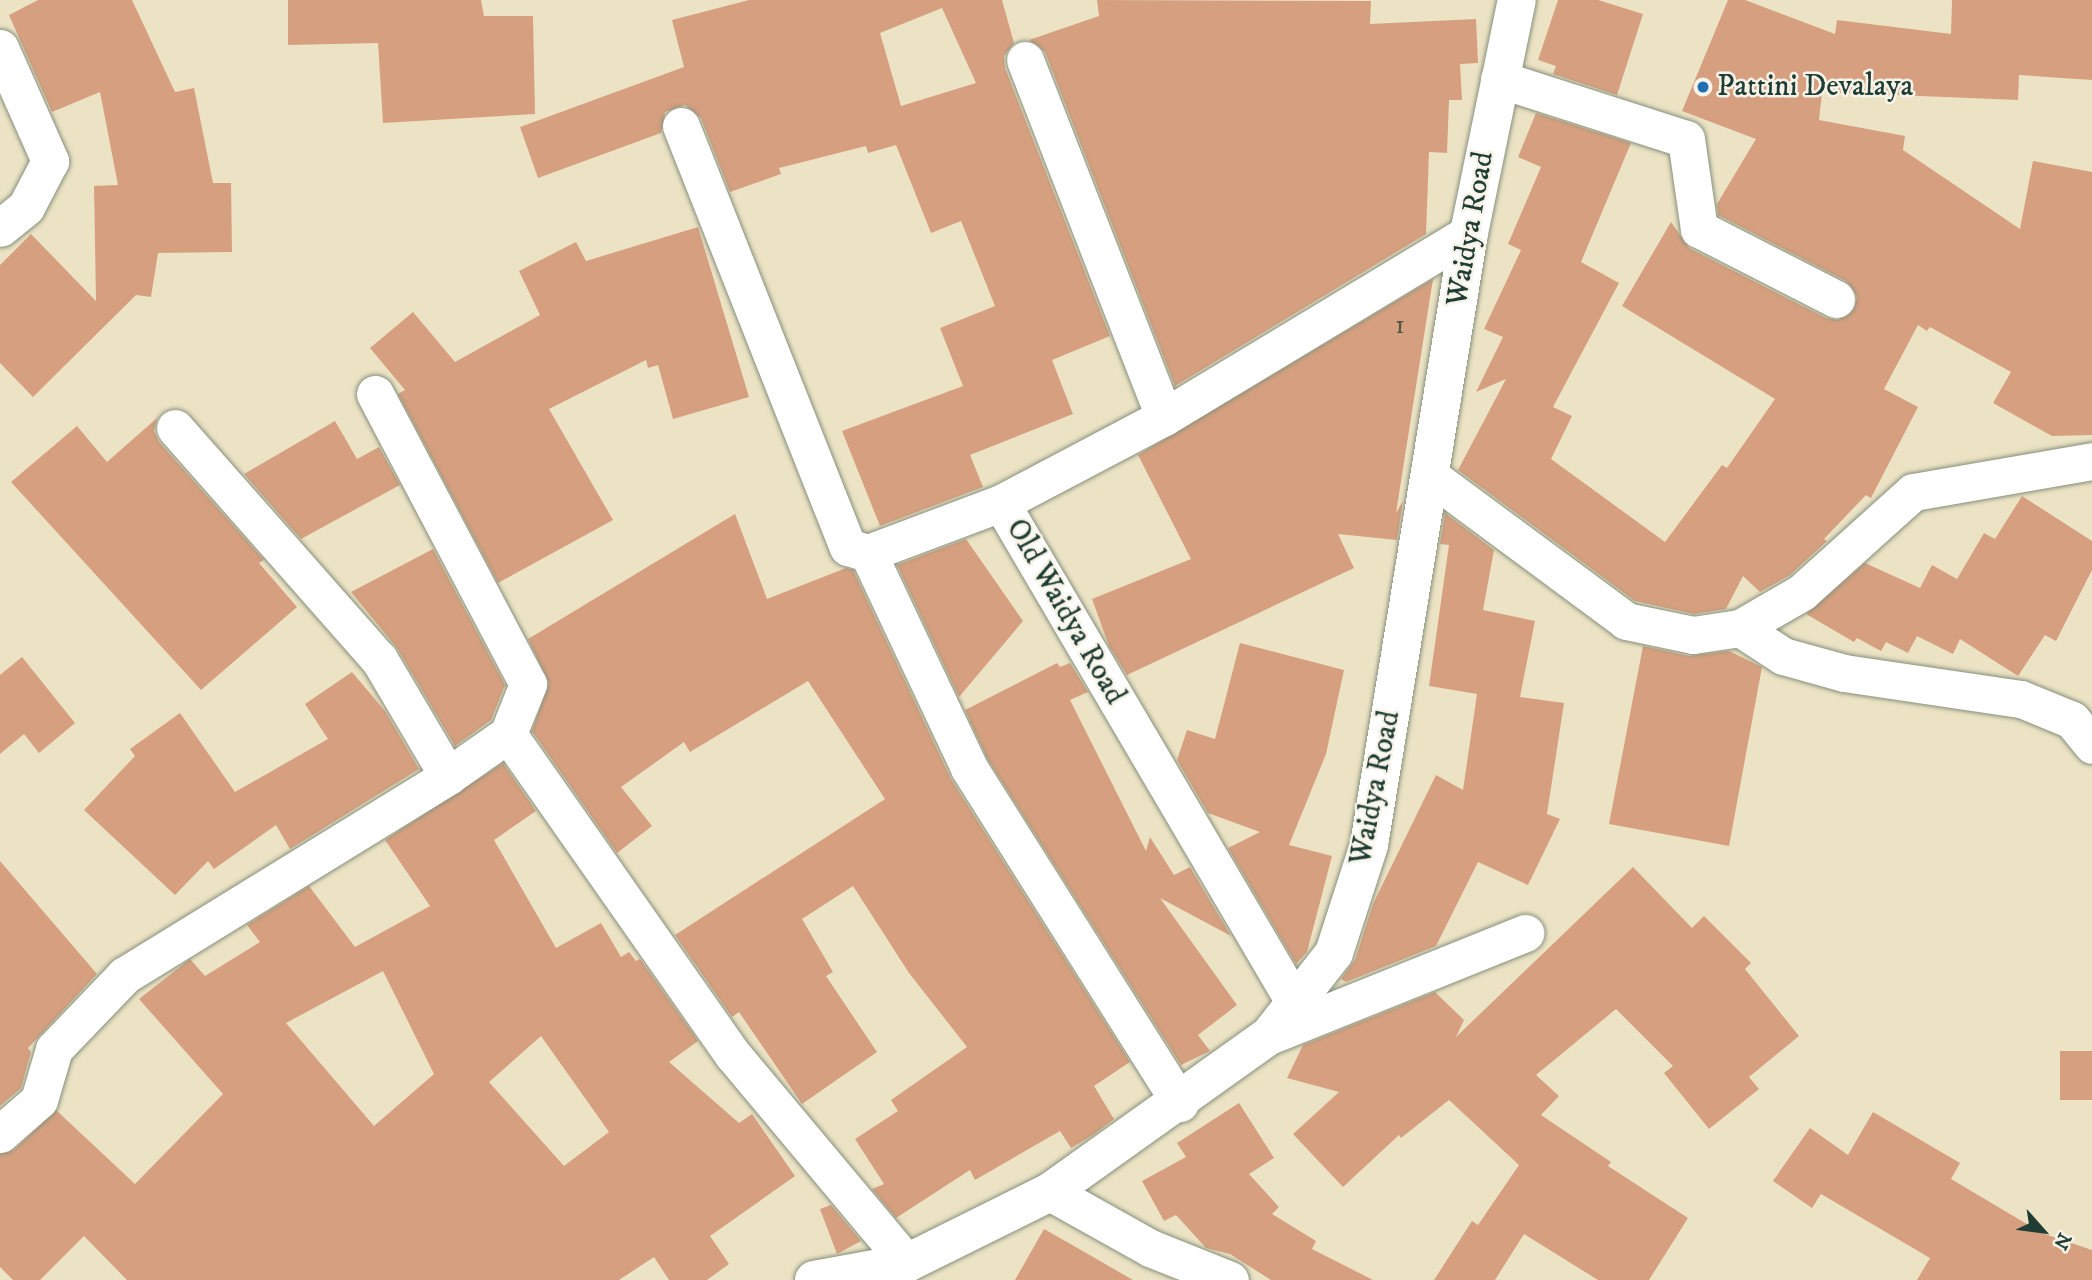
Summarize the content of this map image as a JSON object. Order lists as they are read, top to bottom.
{
  "streets": {
    "street": ["Waidya Road", "Old Waidya Road"]
  },
  "crossings": [
    ["Waidya Road", "Old Waidya Road"]
  ],
  "places": ["Pattini Devalaya"],
  "house_numbers": ["1"],
  "north": "bottom right"
}
